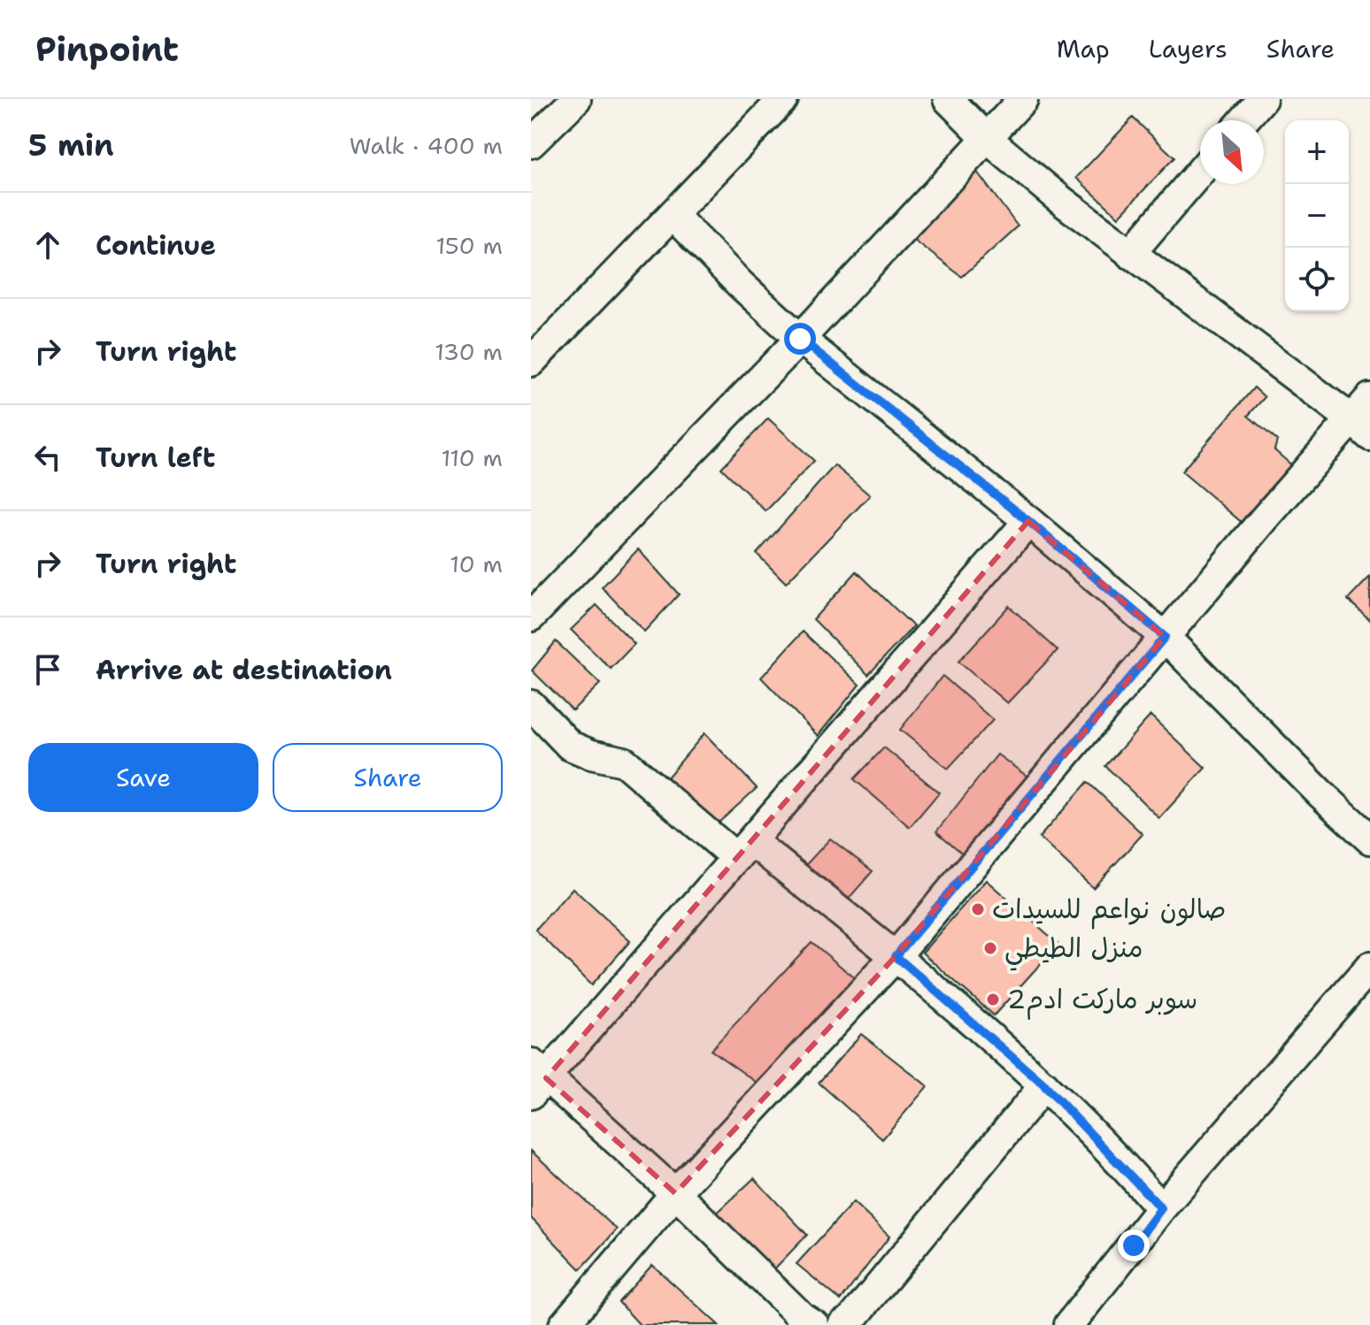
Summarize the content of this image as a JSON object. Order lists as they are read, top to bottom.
{
  "places": ["صالون نواعم للسيدات", "منزل الطيطي", "سوبر ماركت ادم2"],
  "north": "bottom right",
  "page": {
    "header": "Pinpoint",
    "nav": ["Map", "Layers", "Share"],
    "heading": ["5 min", "Walk · 400 m"],
    "map_buttons": ["+", "−"],
    "list": [
      ["Continue", "150 m"],
      ["Turn right", "130 m"],
      ["Turn left", "110 m"],
      ["Turn right", "10 m"],
      "Arrive at destination"
    ],
    "buttons": ["Save", "Share"]
  }
}
